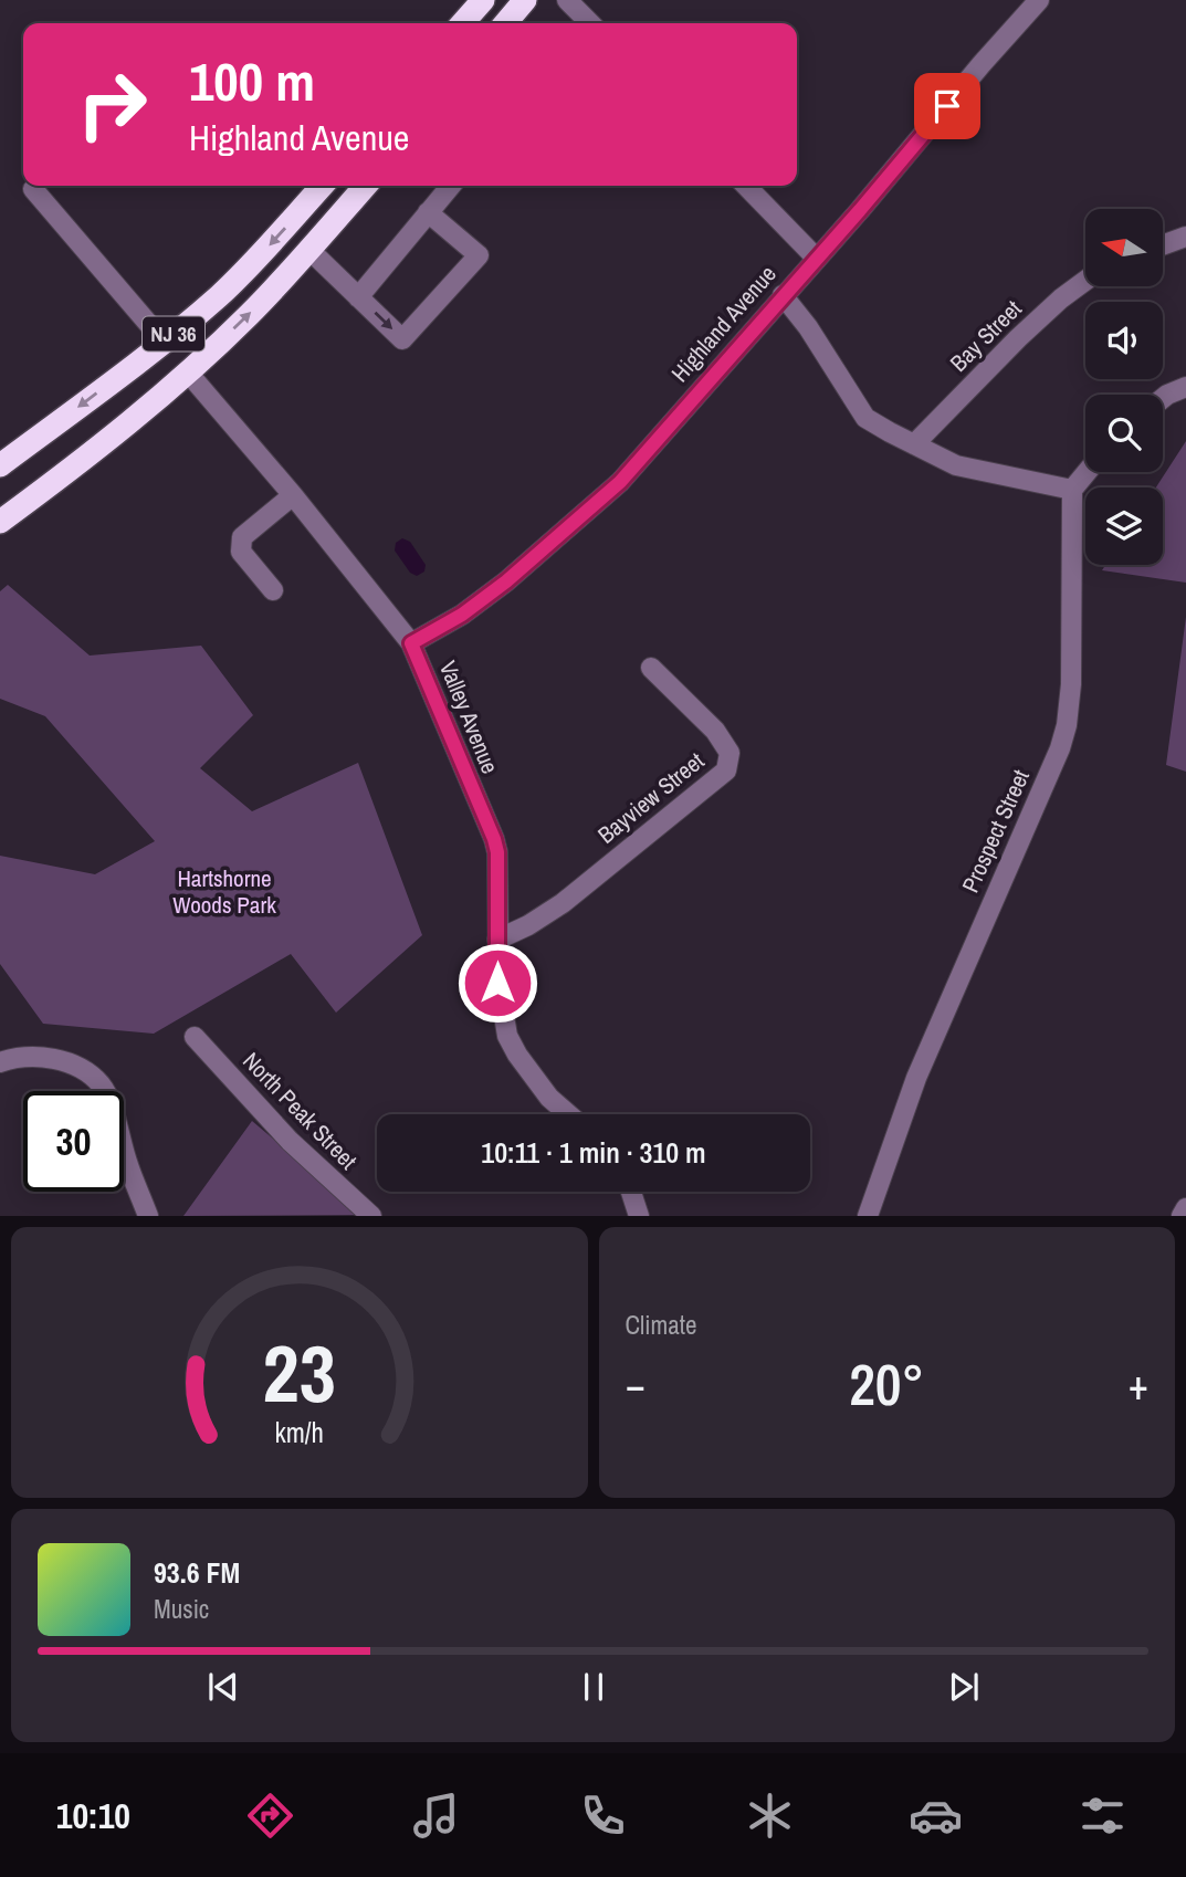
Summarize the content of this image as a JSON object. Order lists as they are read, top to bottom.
{
  "streets": {
    "highway": ["NJ 36"],
    "street": [
      "Highland Avenue",
      "Bay Street",
      "Valley Avenue",
      "Bayview Street",
      "Prospect Street",
      "North Peak Street"
    ]
  },
  "crossings": [
    ["Highland Avenue", "Valley Avenue"],
    ["NJ 36", "Valley Avenue"],
    ["Valley Avenue", "Bayview Street"]
  ],
  "parks": ["Hartshorne Woods Park"],
  "north": "left",
  "page": {
    "turn": ["100 m", "Highland Avenue"],
    "limit": "30",
    "trip": "10:11 · 1 min · 310 m",
    "tile": "Climate",
    "heat": ["−", "20°", "+"],
    "song": ["93.6 FM", "Music"],
    "tabs": "10:10",
    "gauge": ["23", "km/h"]
  }
}
